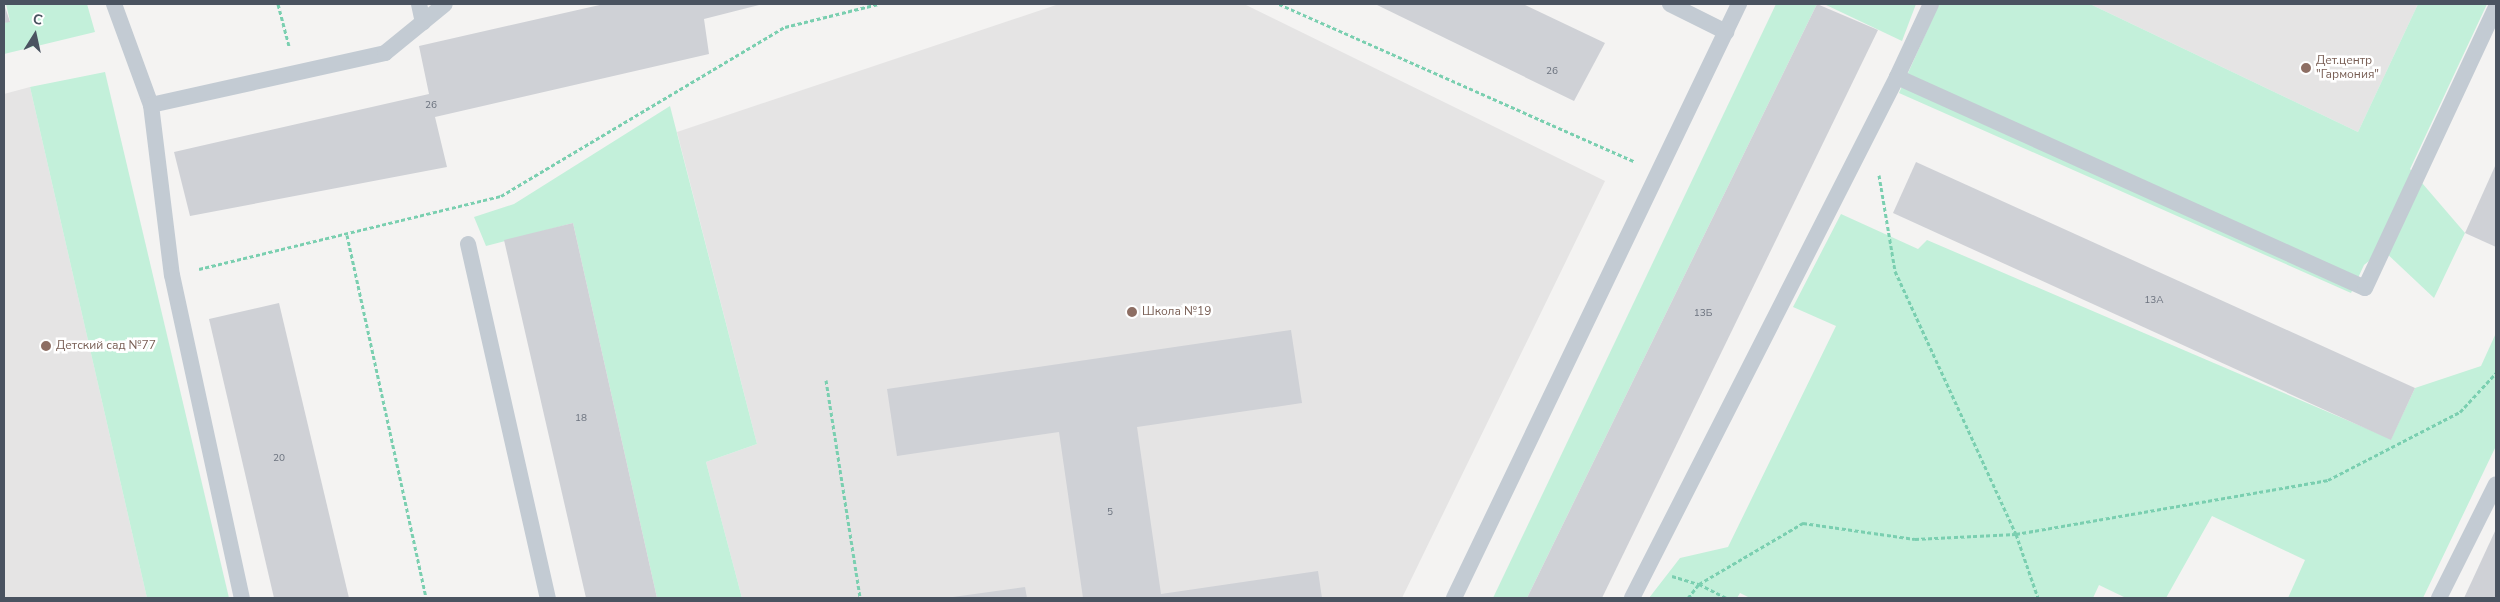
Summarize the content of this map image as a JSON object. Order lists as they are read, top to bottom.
{
  "places": ["Дет.центр \"Гармония\"", "Школа №19", "Детский сад №77"],
  "house_numbers": [
    "26",
    "26",
    "13А",
    "13Б",
    "18",
    "20",
    "5"
  ],
  "north": "top"
}
